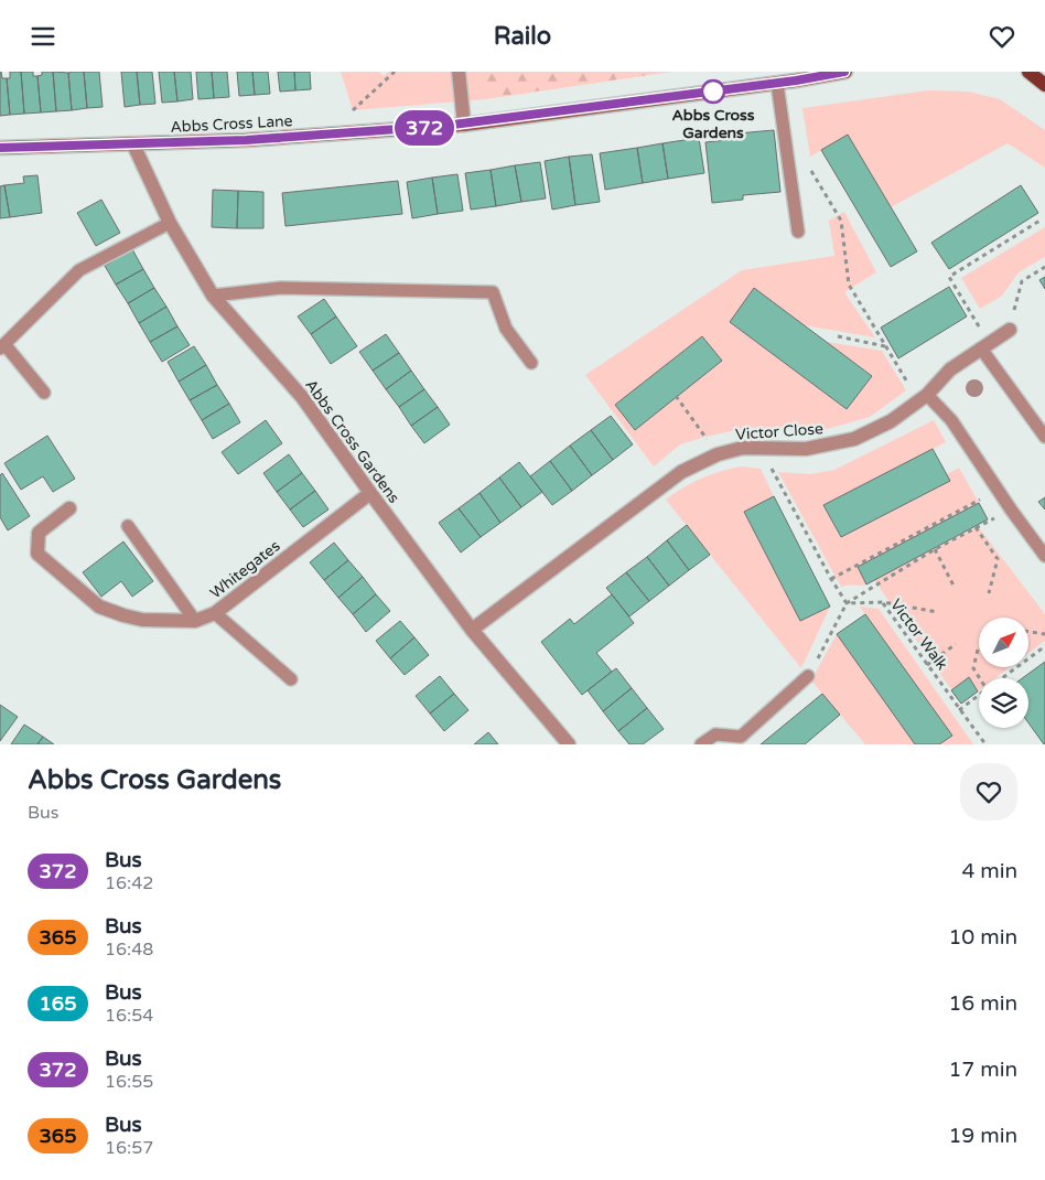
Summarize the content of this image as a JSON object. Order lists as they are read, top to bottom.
{
  "streets": {
    "street": [
      "Abbs Cross Lane",
      "Victor Close",
      "Abbs Cross Gardens",
      "Whitegates"
    ],
    "path": ["Victor Walk"]
  },
  "crossings": [
    ["Abbs Cross Lane", "Abbs Cross Gardens"],
    ["Victor Close", "Abbs Cross Gardens"],
    ["Abbs Cross Gardens", "Whitegates"]
  ],
  "places": ["Abbs Cross Gardens"],
  "lines": ["bus line 372"],
  "north": "top right",
  "page": {
    "header": "Railo",
    "on_map": "372",
    "heading": ["Abbs Cross Gardens", "Bus"],
    "list": [
      {
        "mark": "372",
        "name": "Bus",
        "note": "16:42",
        "value": "4 min"
      },
      {
        "mark": "365",
        "name": "Bus",
        "note": "16:48",
        "value": "10 min"
      },
      {
        "mark": "165",
        "name": "Bus",
        "note": "16:54",
        "value": "16 min"
      },
      {
        "mark": "372",
        "name": "Bus",
        "note": "16:55",
        "value": "17 min"
      },
      {
        "mark": "365",
        "name": "Bus",
        "note": "16:57",
        "value": "19 min"
      }
    ]
  }
}
